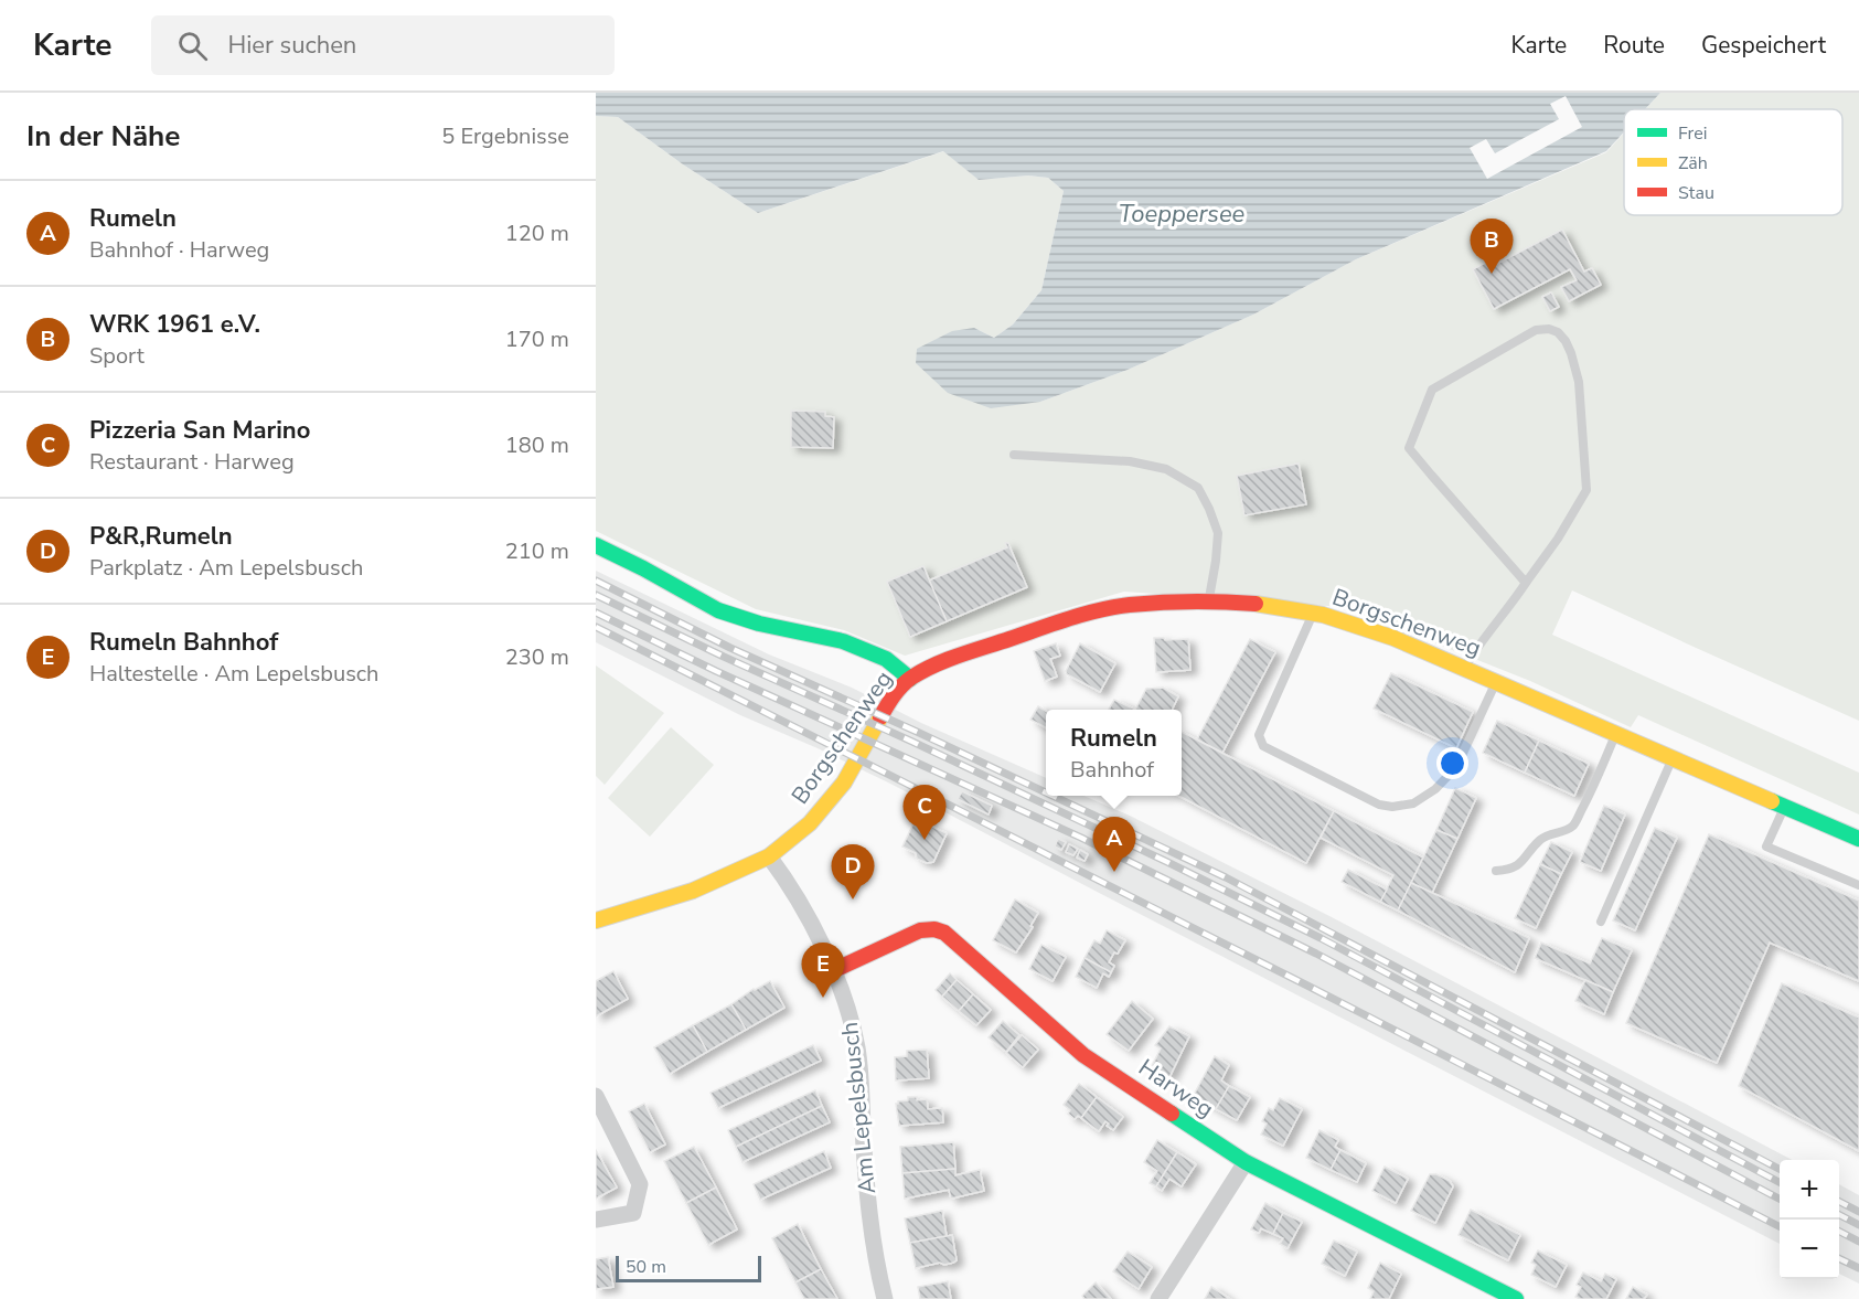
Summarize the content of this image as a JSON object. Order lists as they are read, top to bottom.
{
  "streets": {
    "main road": ["Borgschenweg", "Harweg"],
    "street": ["Am Lepelsbusch"]
  },
  "crossings": [
    ["Borgschenweg", "Am Lepelsbusch"],
    ["Harweg", "Am Lepelsbusch"]
  ],
  "water": ["Toeppersee"],
  "legend": ["Frei", "Zäh", "Stau"],
  "scale_bar": "50 m",
  "page": {
    "header": "Karte",
    "search": "Hier suchen",
    "nav": ["Karte", "Route", "Gespeichert"],
    "heading": ["In der Nähe", "5 Ergebnisse"],
    "list": [
      {
        "mark": "A",
        "name": "Rumeln",
        "note": "Bahnhof · Harweg",
        "value": "120 m"
      },
      {
        "mark": "B",
        "name": "WRK 1961 e.V.",
        "note": "Sport",
        "value": "170 m"
      },
      {
        "mark": "C",
        "name": "Pizzeria San Marino",
        "note": "Restaurant · Harweg",
        "value": "180 m"
      },
      {
        "mark": "D",
        "name": "P&R,Rumeln",
        "note": "Parkplatz · Am Lepelsbusch",
        "value": "210 m"
      },
      {
        "mark": "E",
        "name": "Rumeln Bahnhof",
        "note": "Haltestelle · Am Lepelsbusch",
        "value": "230 m"
      }
    ],
    "pins": [
      "B",
      "C",
      "A",
      "D",
      "E"
    ],
    "popup": ["Rumeln", "Bahnhof"],
    "map_buttons": ["+", "−"],
    "scale": "50 m"
  }
}
